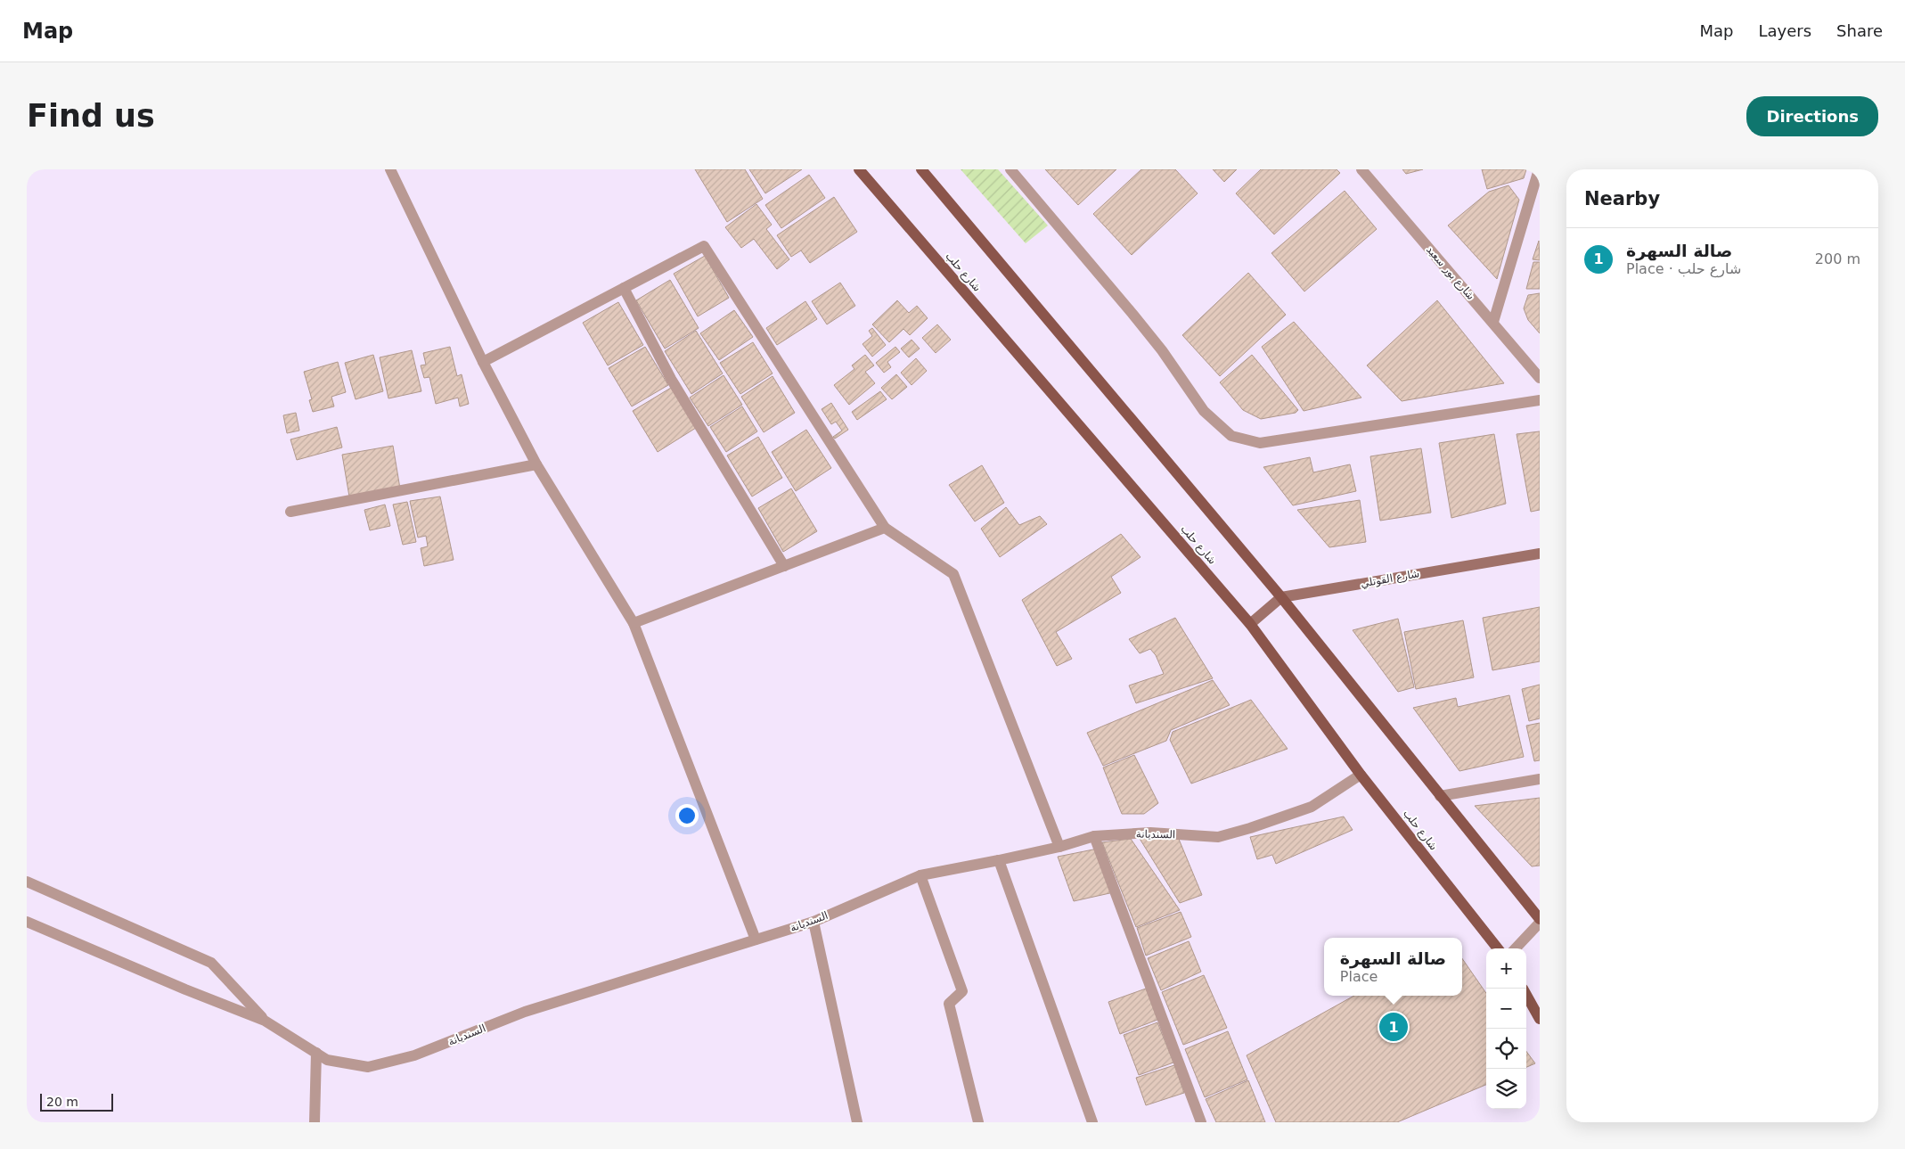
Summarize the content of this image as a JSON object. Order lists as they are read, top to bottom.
{
  "streets": {
    "main road": ["شارع حلب"],
    "street": ["شارع بور سعيد", "شارع القوتلي", "السنديانة"]
  },
  "crossings": [
    ["شارع حلب", "السنديانة"]
  ],
  "scale_bar": "20 m",
  "page": {
    "header": "Map",
    "nav": ["Map", "Layers", "Share"],
    "buttons": "Directions",
    "title": "Find us",
    "heading": "Nearby",
    "list": [
      {
        "mark": "1",
        "name": "صالة السهرة",
        "note": "Place · شارع حلب",
        "value": "200 m"
      }
    ],
    "popup": ["صالة السهرة", "Place"],
    "map_buttons": ["+", "−"],
    "pins": "1",
    "scale": "20 m"
  }
}
